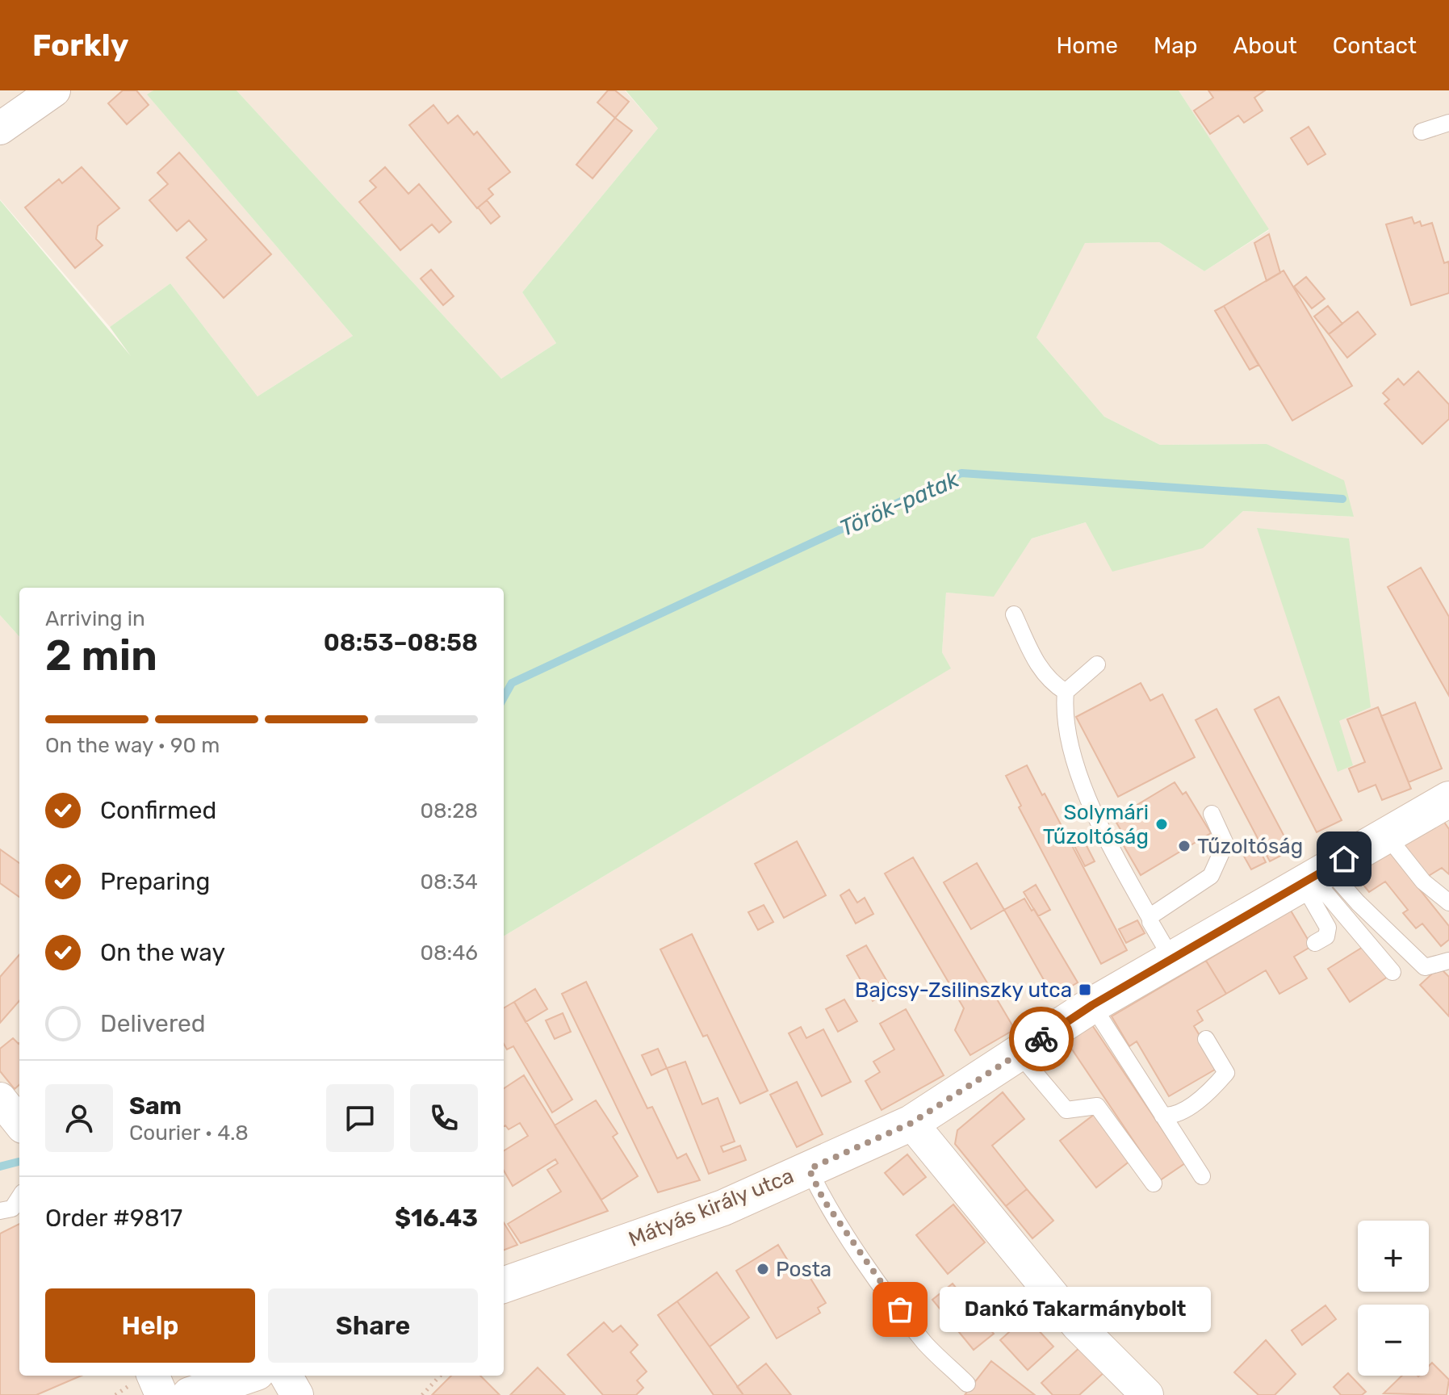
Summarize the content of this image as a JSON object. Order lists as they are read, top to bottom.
{
  "streets": {
    "main road": ["Mátyás király utca"]
  },
  "water": ["Török-patak"],
  "places": {
    "other": [
      "Solymári Tűzoltóság",
      "Tűzoltóság",
      "Posta",
      "Dankó Takarmánybolt"
    ],
    "transit": ["Bajcsy-Zsilinszky utca"]
  },
  "page": {
    "header": "Forkly",
    "nav": [
      "Home",
      "Map",
      "About",
      "Contact"
    ],
    "heading": ["2 min", "Arriving in", "08:53–08:58"],
    "panel": [
      "Sam",
      "Courier · 4.8",
      "Order #9817",
      "$16.43"
    ],
    "bar": "On the way · 90 m",
    "list": [
      ["Confirmed", "08:28"],
      ["Preparing", "08:34"],
      ["On the way", "08:46"],
      "Delivered"
    ],
    "map_buttons": ["+", "−"],
    "buttons": ["Help", "Share"],
    "bubble": "Dankó Takarmánybolt"
  }
}
